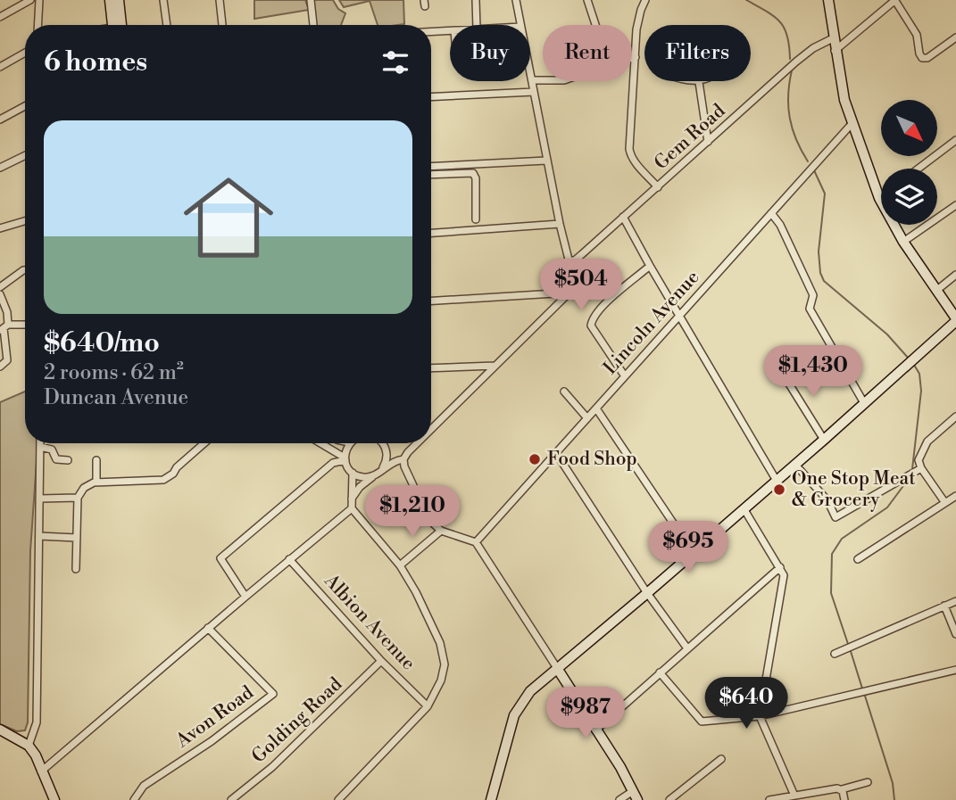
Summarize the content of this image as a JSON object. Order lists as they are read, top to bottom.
{
  "streets": {
    "street": [
      "Gem Road",
      "Lincoln Avenue",
      "Albion Avenue",
      "Avon Road",
      "Golding Road"
    ]
  },
  "crossings": [
    ["Albion Avenue", "Golding Road"]
  ],
  "places": ["Food Shop", "One Stop Meat & Grocery"],
  "north": "bottom right",
  "page": {
    "chip": ["Buy", "Rent", "Filters"],
    "heading": "6 homes",
    "list": [
      {
        "name": "$640/mo",
        "note": "2 rooms · 62 m² · Duncan Avenue"
      }
    ],
    "price": [
      "$504",
      "$1,430",
      "$1,210",
      "$695",
      "$640",
      "$987"
    ]
  }
}
